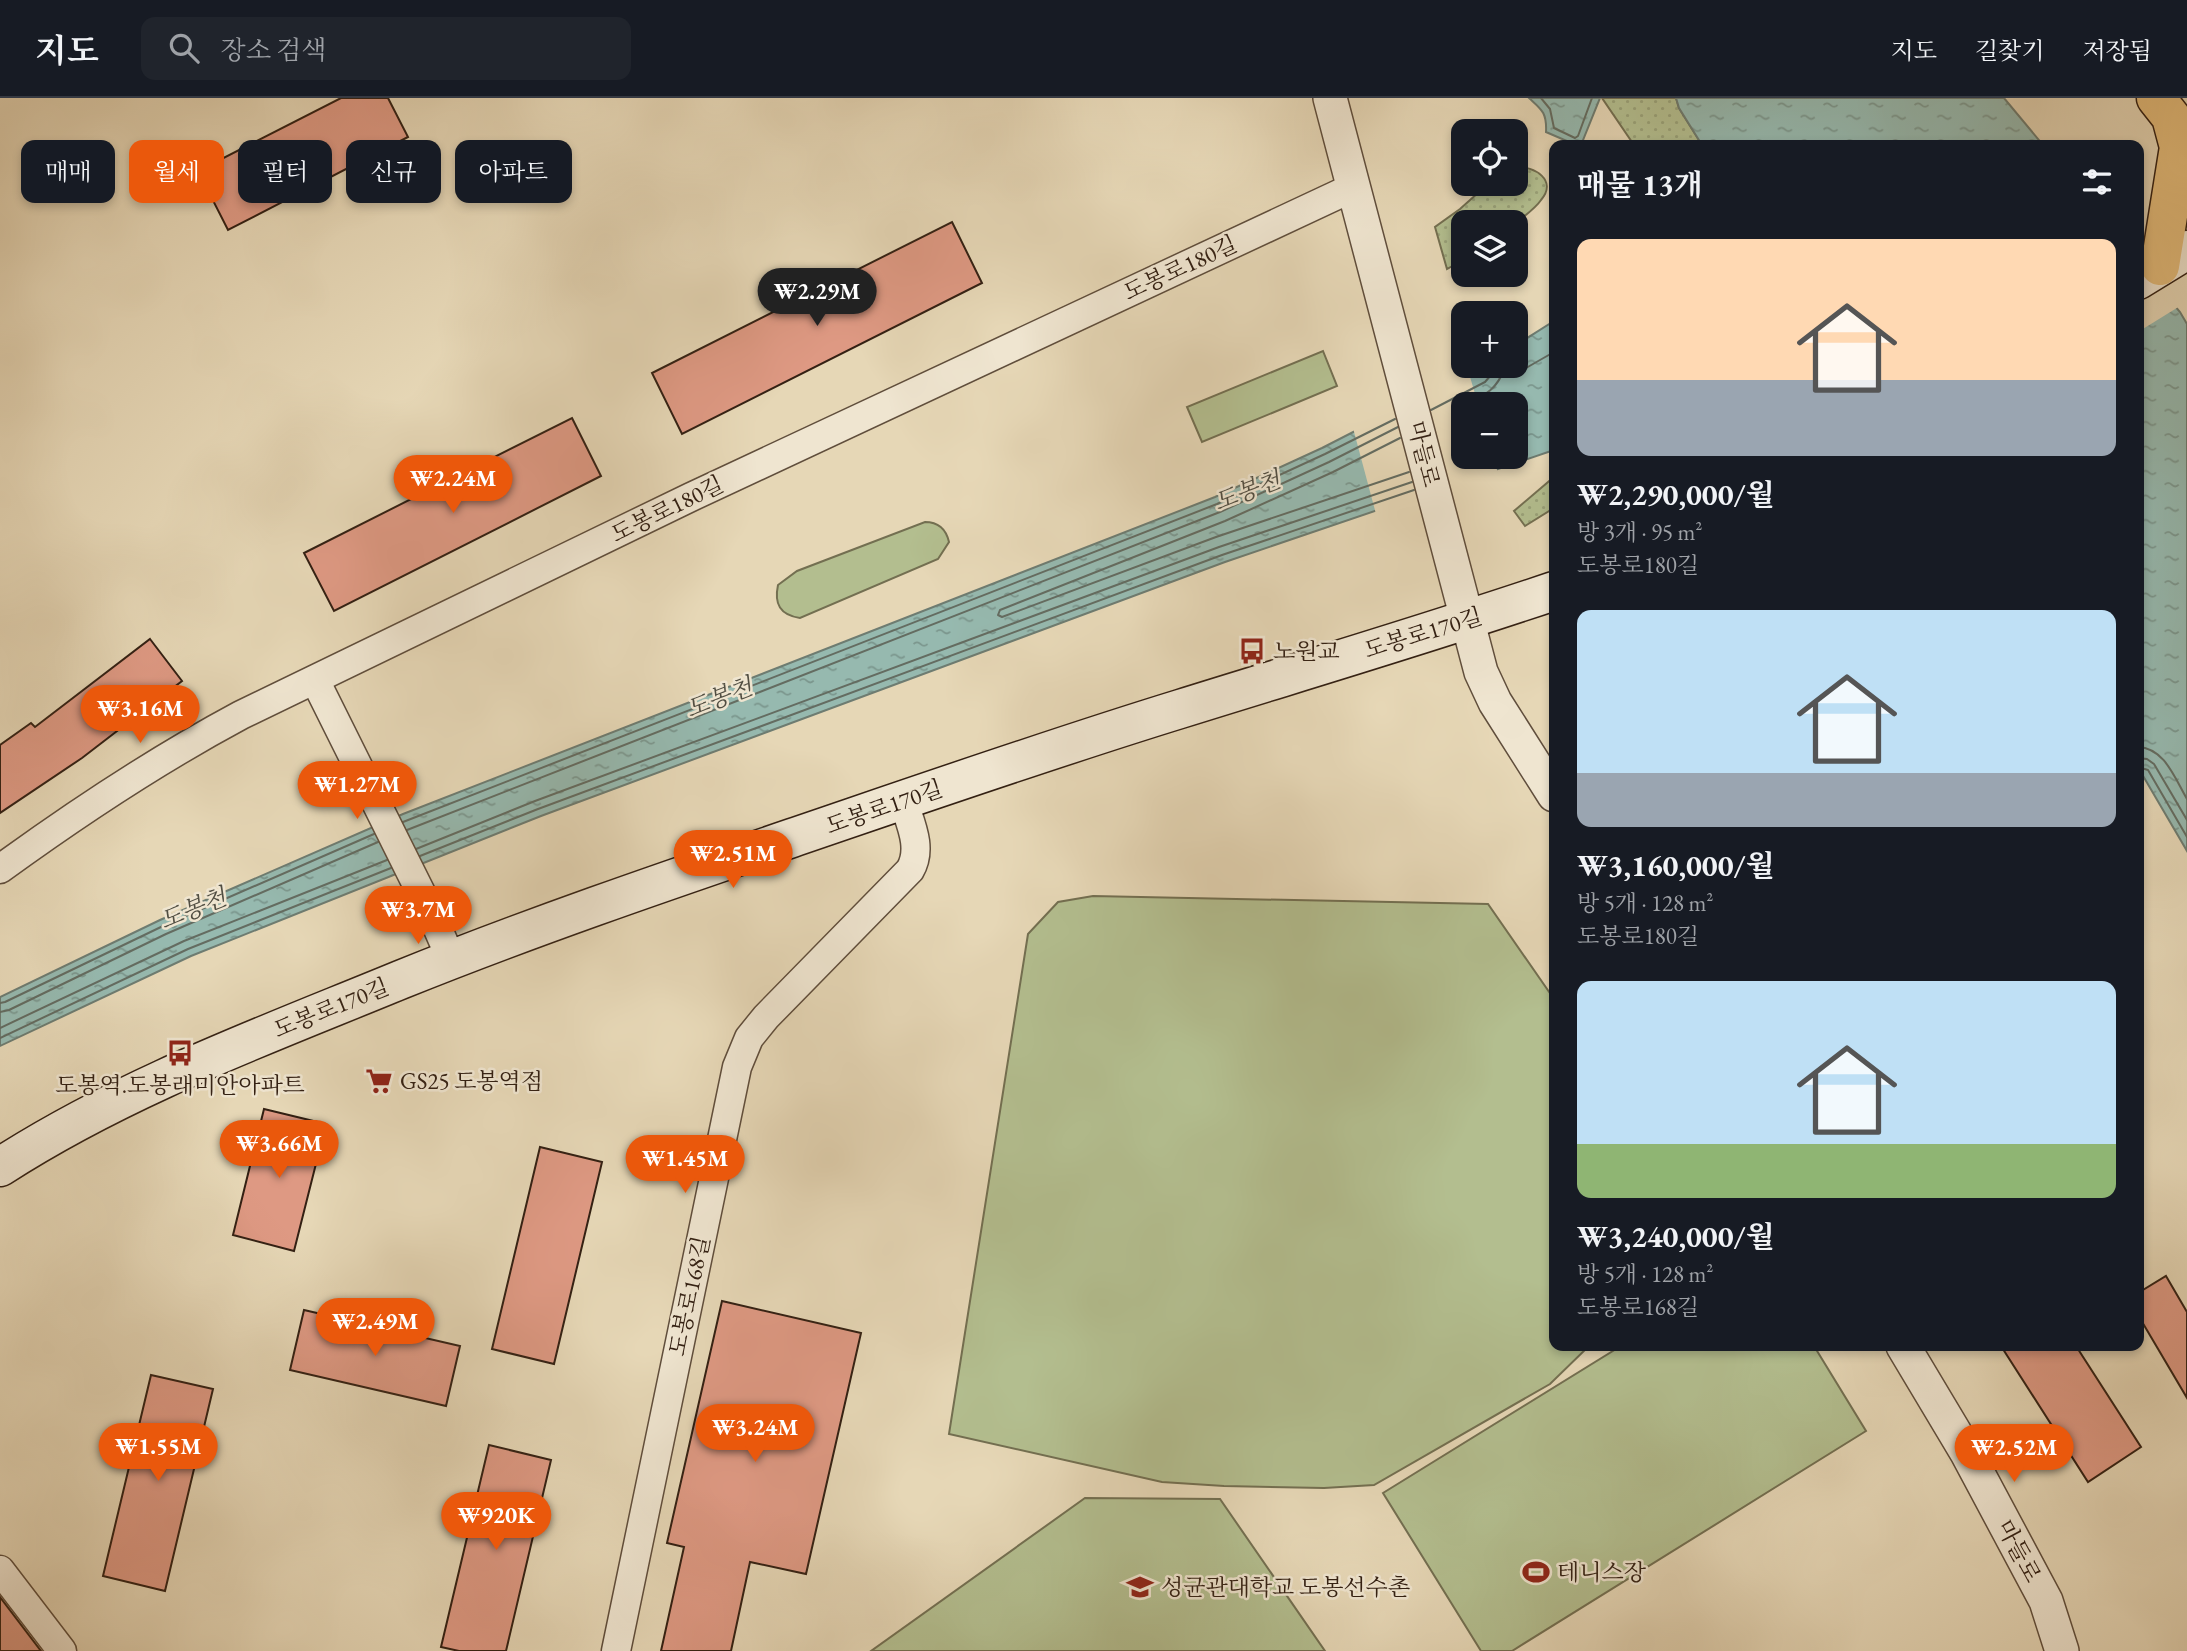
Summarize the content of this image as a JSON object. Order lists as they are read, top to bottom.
{
  "streets": {
    "main road": ["도봉로170길"],
    "street": ["도봉로180길", "마들로", "도봉로168길"]
  },
  "crossings": [
    ["도봉로180길", "마들로"],
    ["마들로", "도봉로170길"],
    ["도봉로170길", "도봉로168길"]
  ],
  "water": ["도봉천"],
  "places": {
    "bus stop": ["노원교", "도봉역.도봉래미안아파트"],
    "supermarket": ["GS25 도봉역점"],
    "sports": ["테니스장"],
    "school or university": ["성균관대학교 도봉선수촌"]
  },
  "page": {
    "header": "지도",
    "search": "장소 검색",
    "nav": ["지도", "길찾기", "저장됨"],
    "map_buttons": ["+", "−"],
    "chip": [
      "매매",
      "월세",
      "필터",
      "신규",
      "아파트"
    ],
    "heading": "매물 13개",
    "list": [
      {
        "name": "₩2,290,000/월",
        "note": "방 3개 · 95 m² · 도봉로180길"
      },
      {
        "name": "₩3,160,000/월",
        "note": "방 5개 · 128 m² · 도봉로180길"
      },
      {
        "name": "₩3,240,000/월",
        "note": "방 5개 · 128 m² · 도봉로168길"
      }
    ],
    "price": [
      "₩2.29M",
      "₩2.24M",
      "₩3.16M",
      "₩1.27M",
      "₩2.51M",
      "₩3.7M",
      "₩3.66M",
      "₩1.45M",
      "₩2.49M",
      "₩3.24M",
      "₩1.55M",
      "₩2.52M",
      "₩920K"
    ]
  }
}
